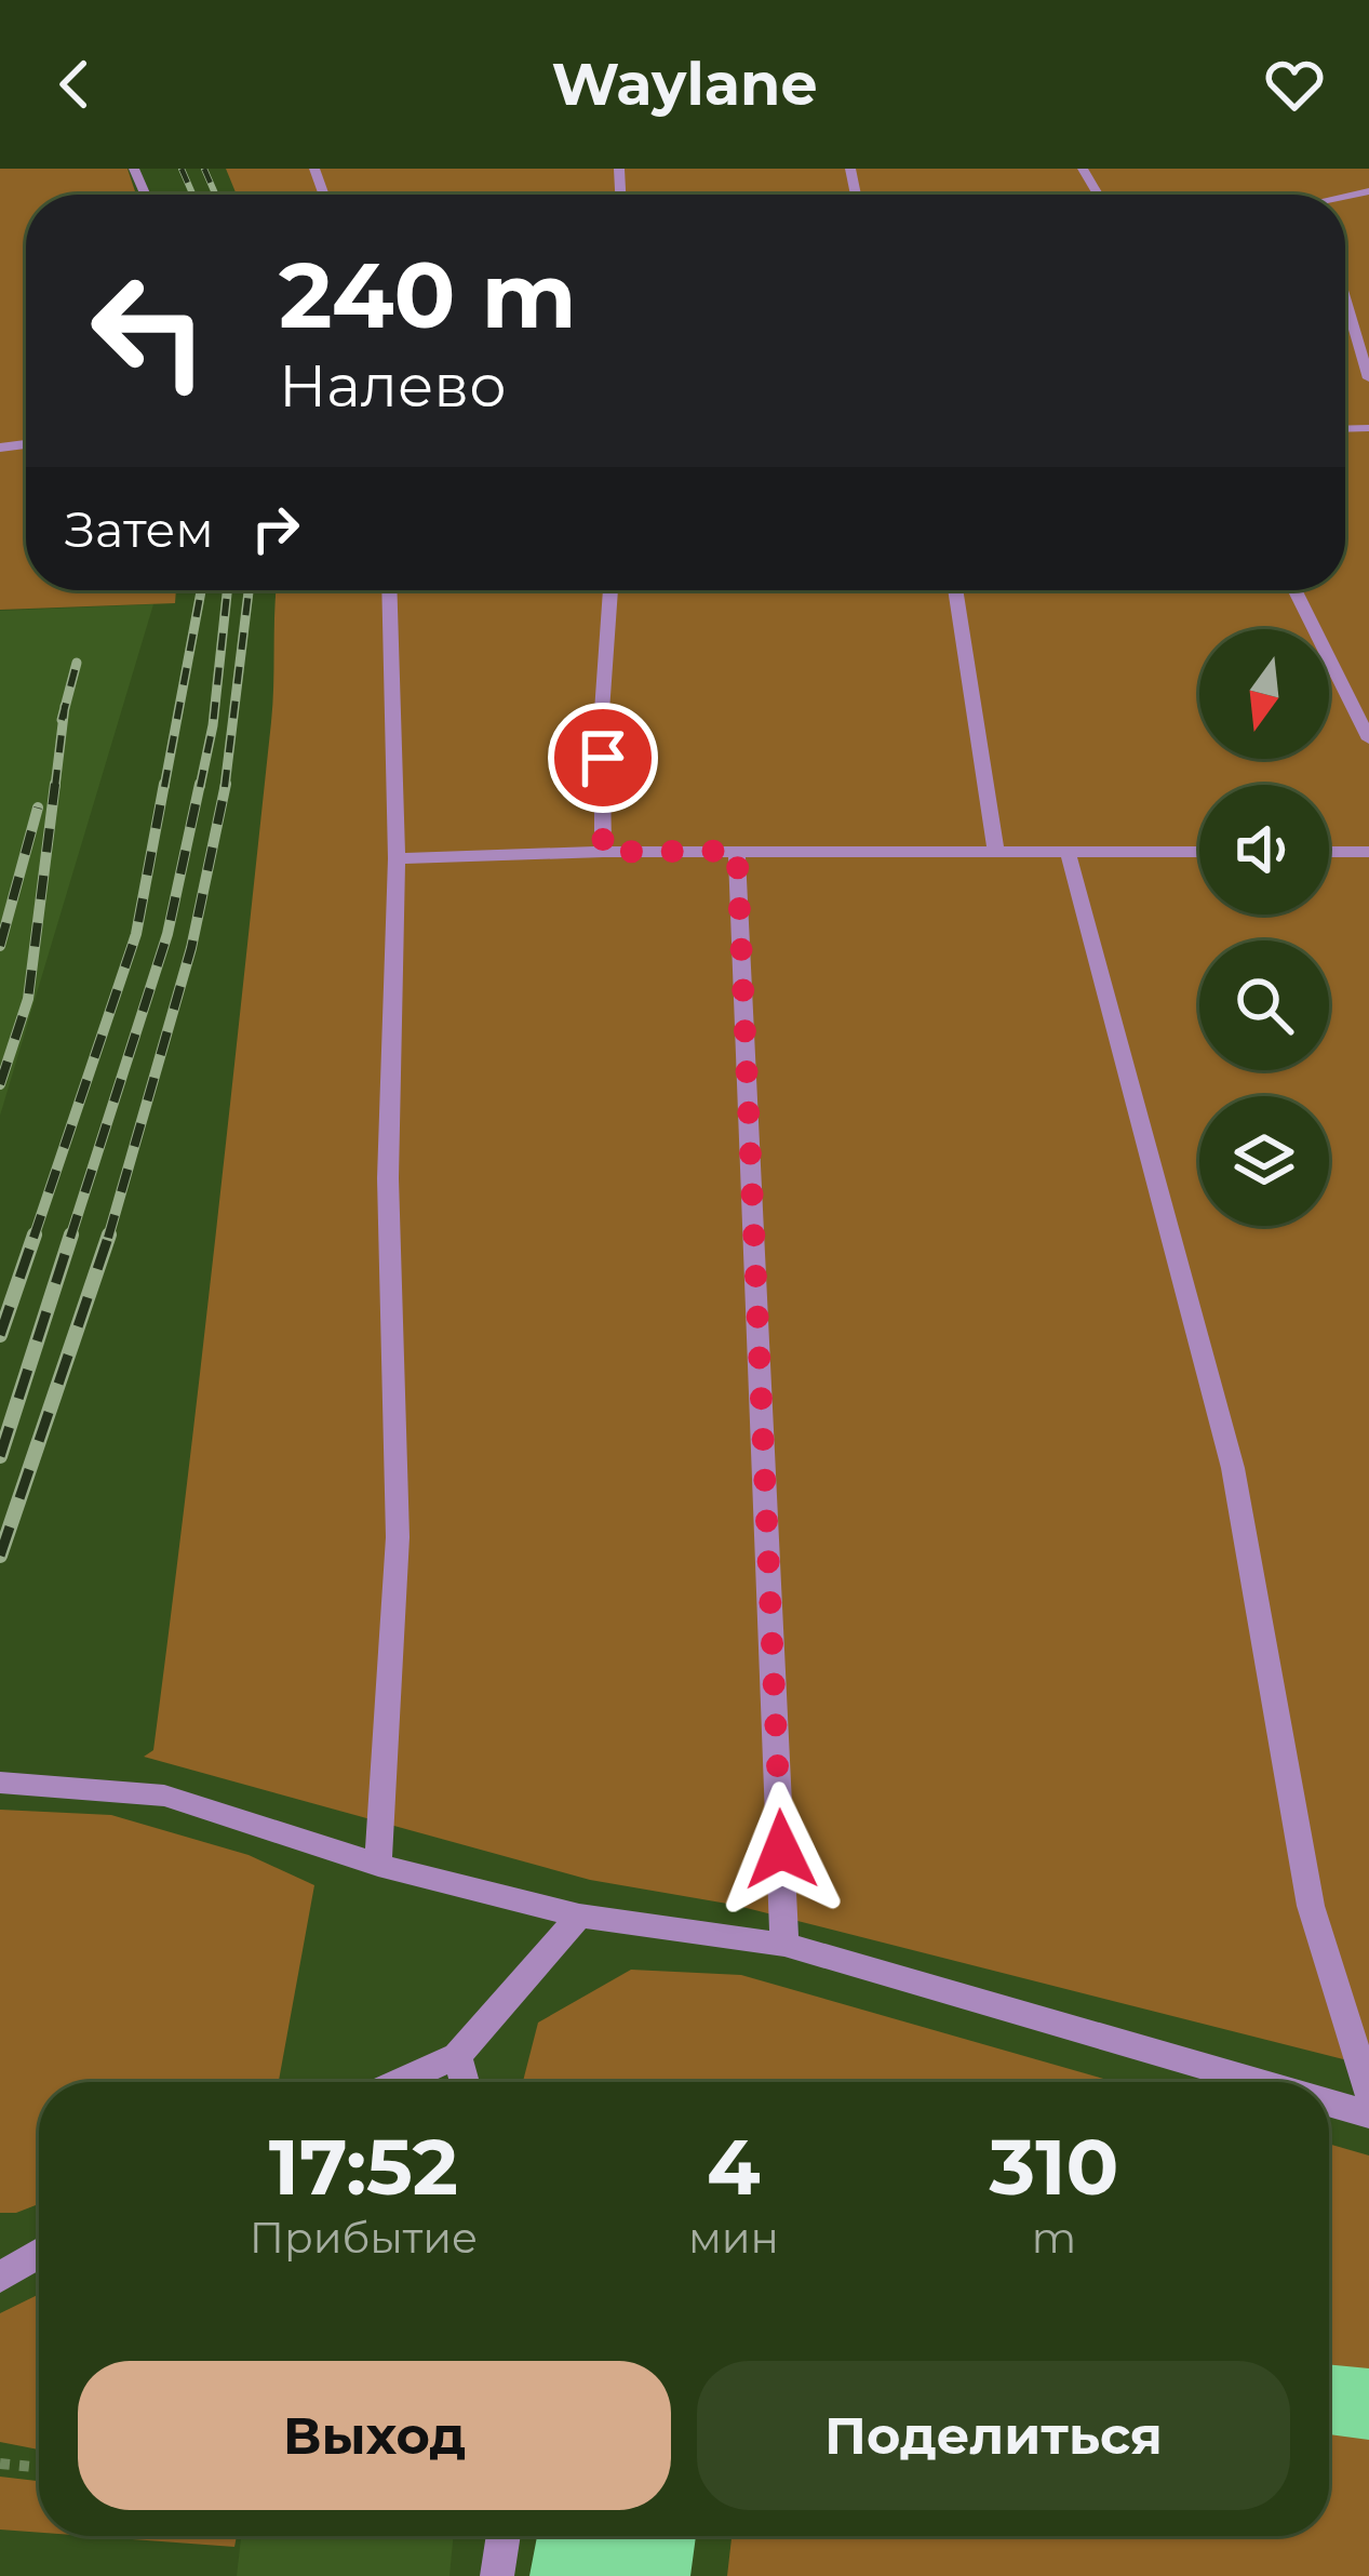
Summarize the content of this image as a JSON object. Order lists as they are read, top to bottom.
{
  "north": "bottom",
  "page": {
    "header": "Waylane",
    "turn": ["240 m", "Налево"],
    "then": "Затем",
    "eta": [
      "17:52",
      "Прибытие",
      "4",
      "мин",
      "310",
      "m"
    ],
    "buttons": ["Выход", "Поделиться"]
  }
}
